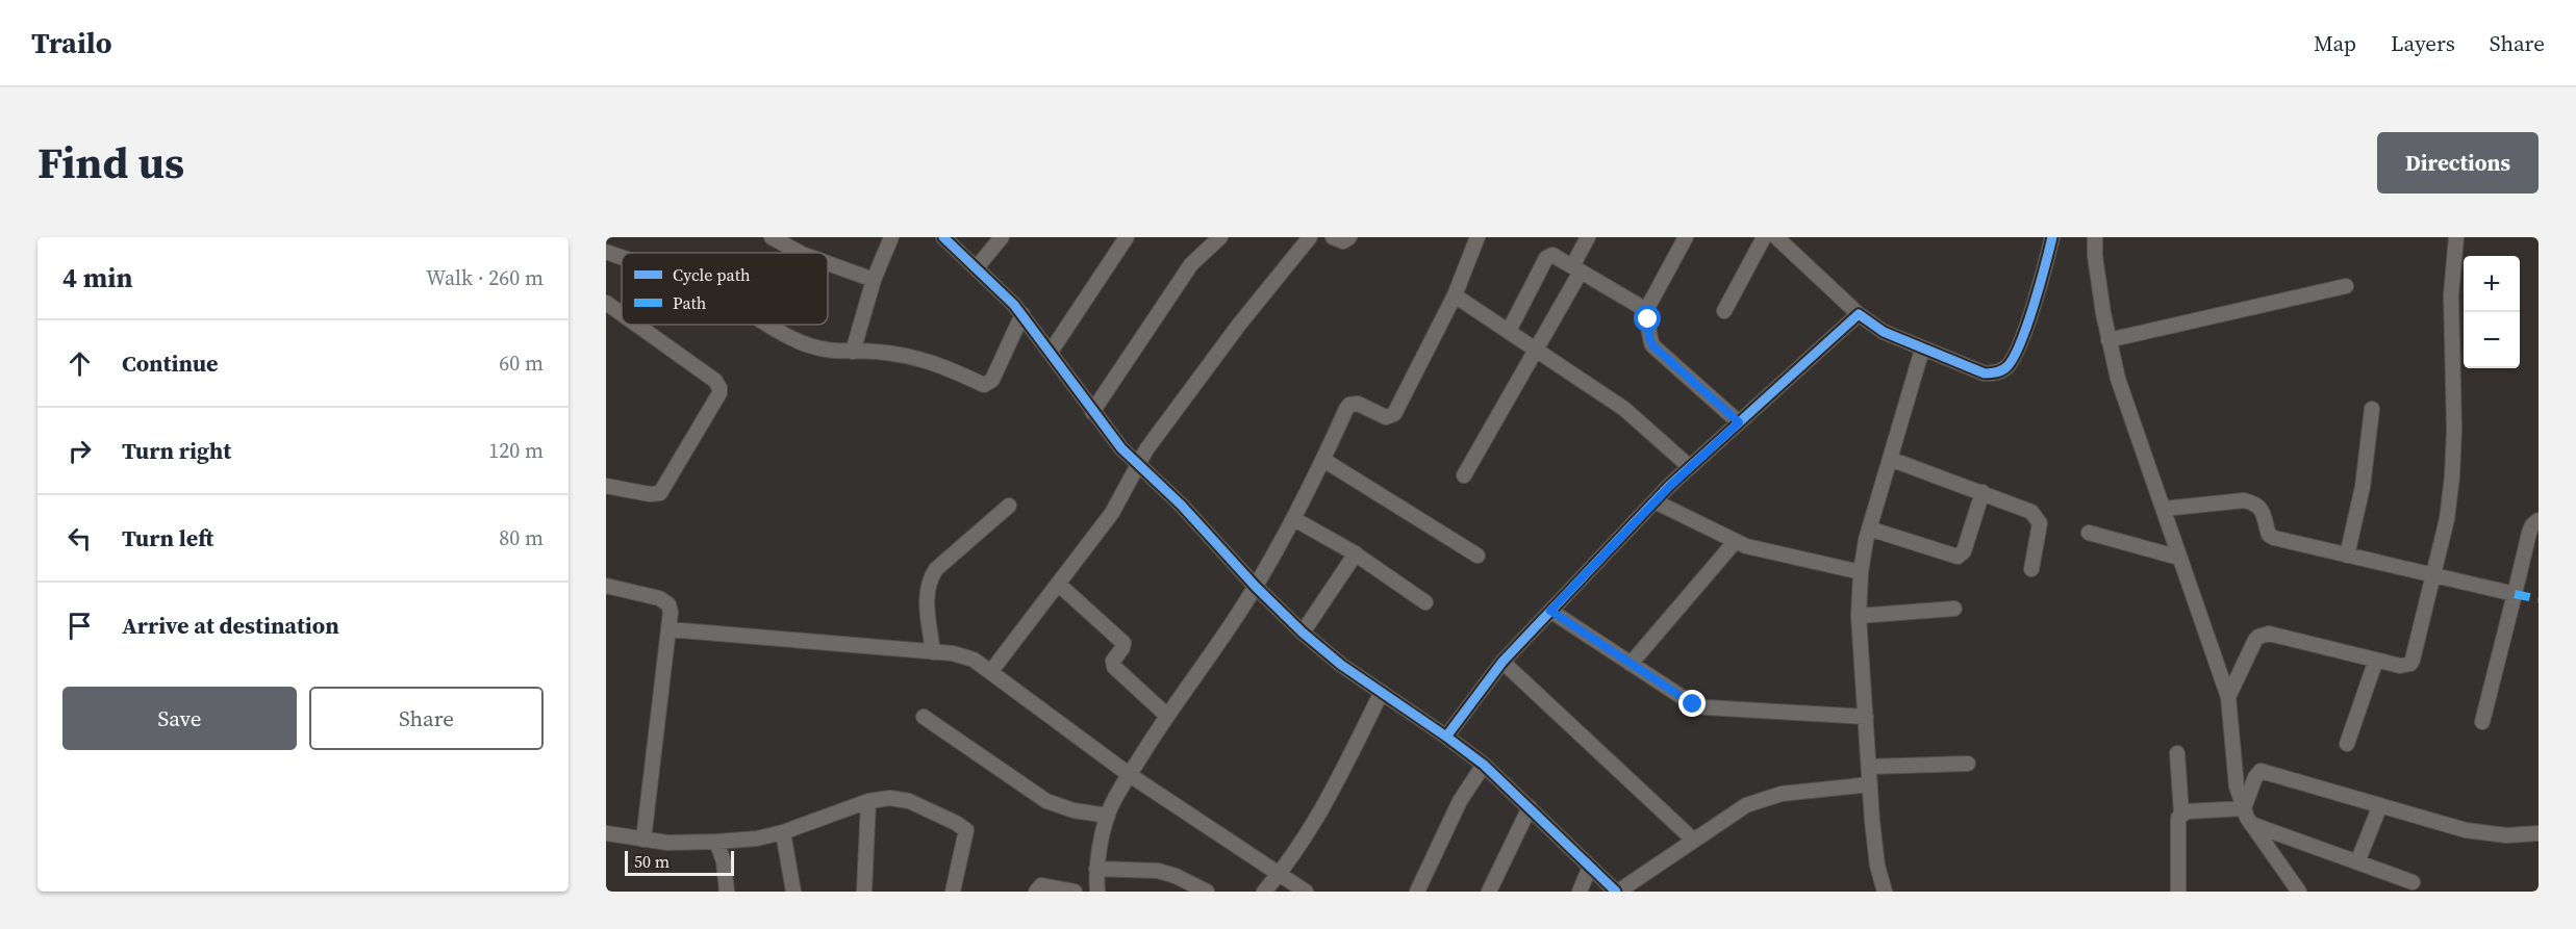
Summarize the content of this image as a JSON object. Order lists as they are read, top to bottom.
{
  "legend": ["Cycle path", "Path"],
  "scale_bar": "50 m",
  "page": {
    "header": "Trailo",
    "nav": ["Map", "Layers", "Share"],
    "title": "Find us",
    "buttons": [
      "Directions",
      ["Save", "Share"]
    ],
    "heading": ["4 min", "Walk · 260 m"],
    "map_buttons": ["+", "−"],
    "list": [
      ["Continue", "60 m"],
      ["Turn right", "120 m"],
      ["Turn left", "80 m"],
      "Arrive at destination"
    ],
    "scale": "50 m"
  }
}
